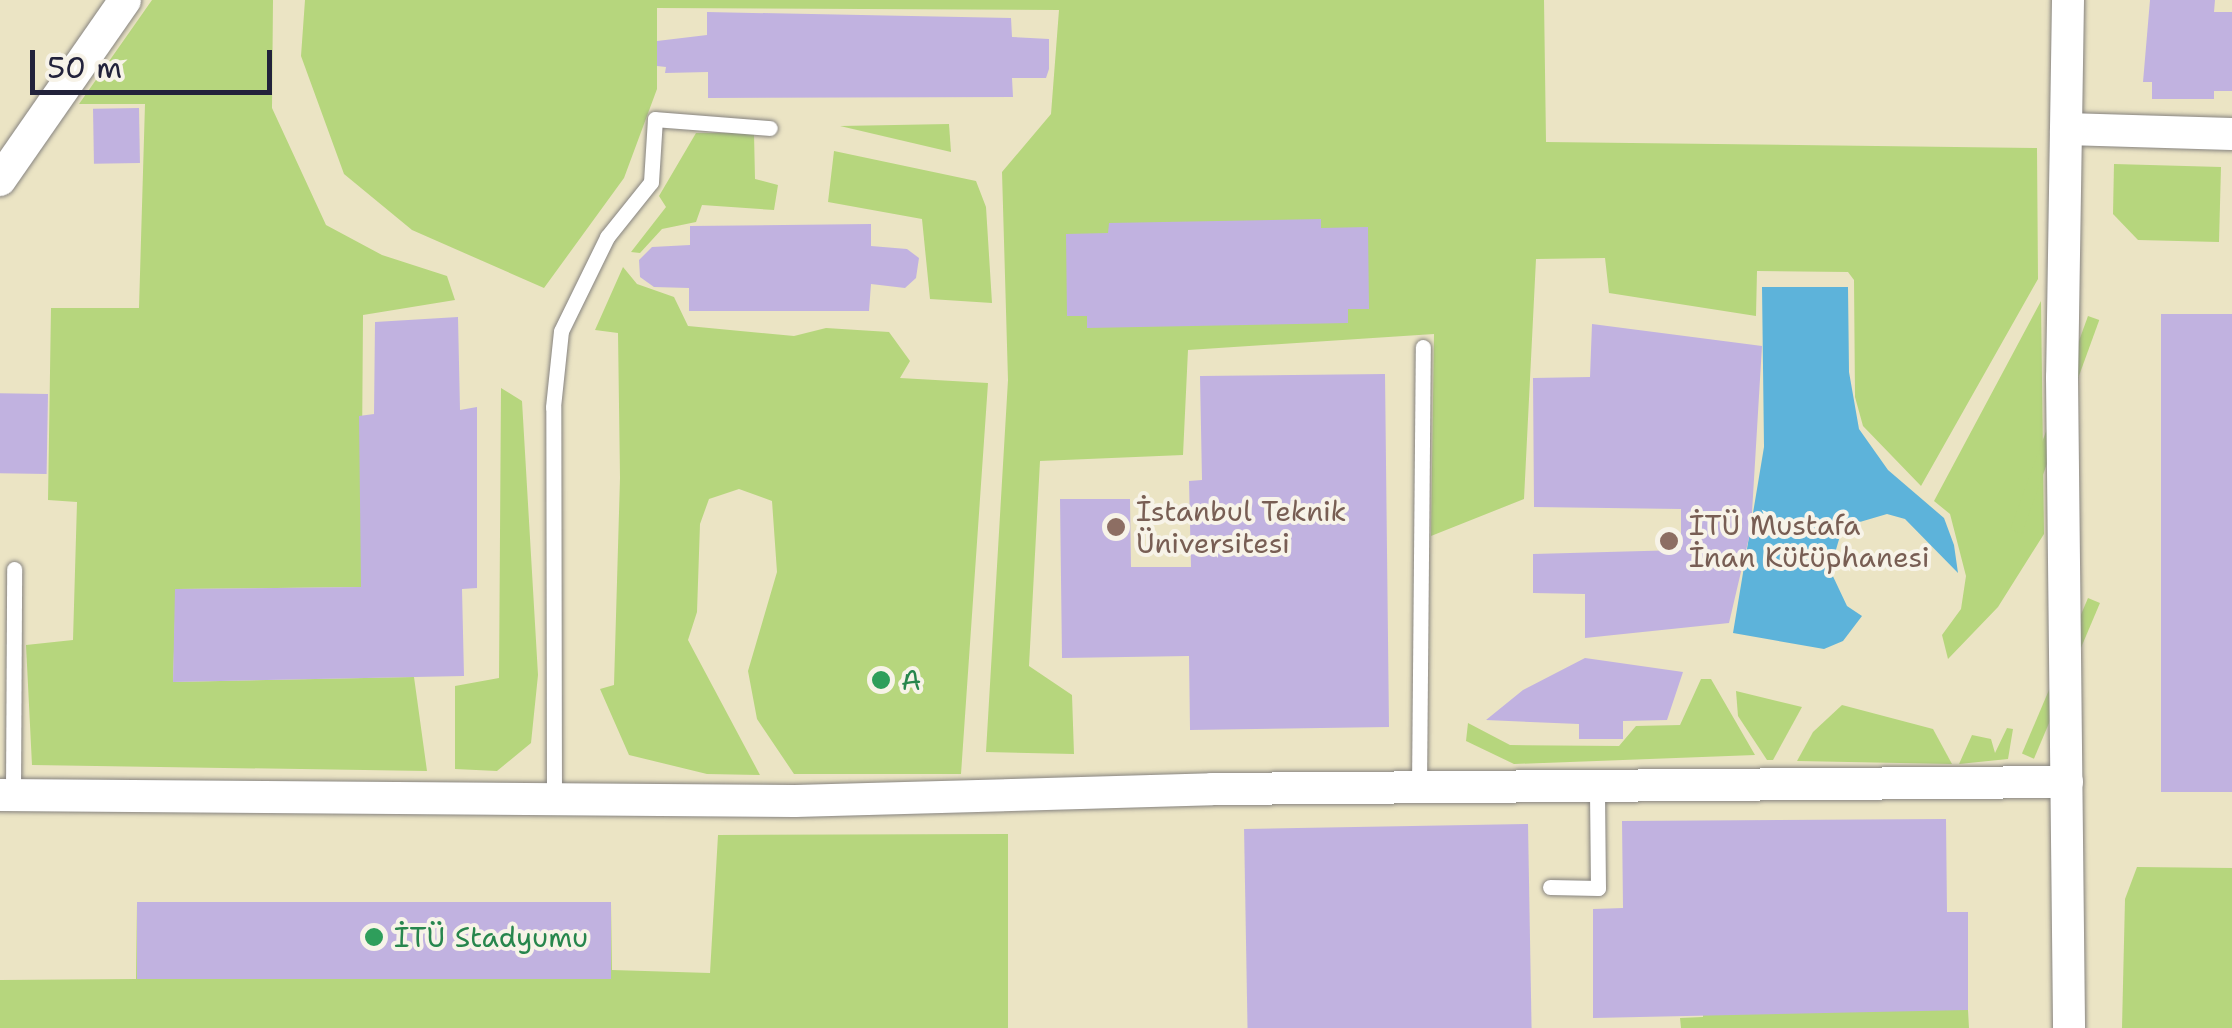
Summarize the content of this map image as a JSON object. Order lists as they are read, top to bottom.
{
  "places": [
    "İstanbul Teknik Üniversitesi",
    "İTÜ Mustafa İnan Kütüphanesi",
    "A",
    "İTÜ Stadyumu"
  ],
  "scale_bar": "50 m"
}
